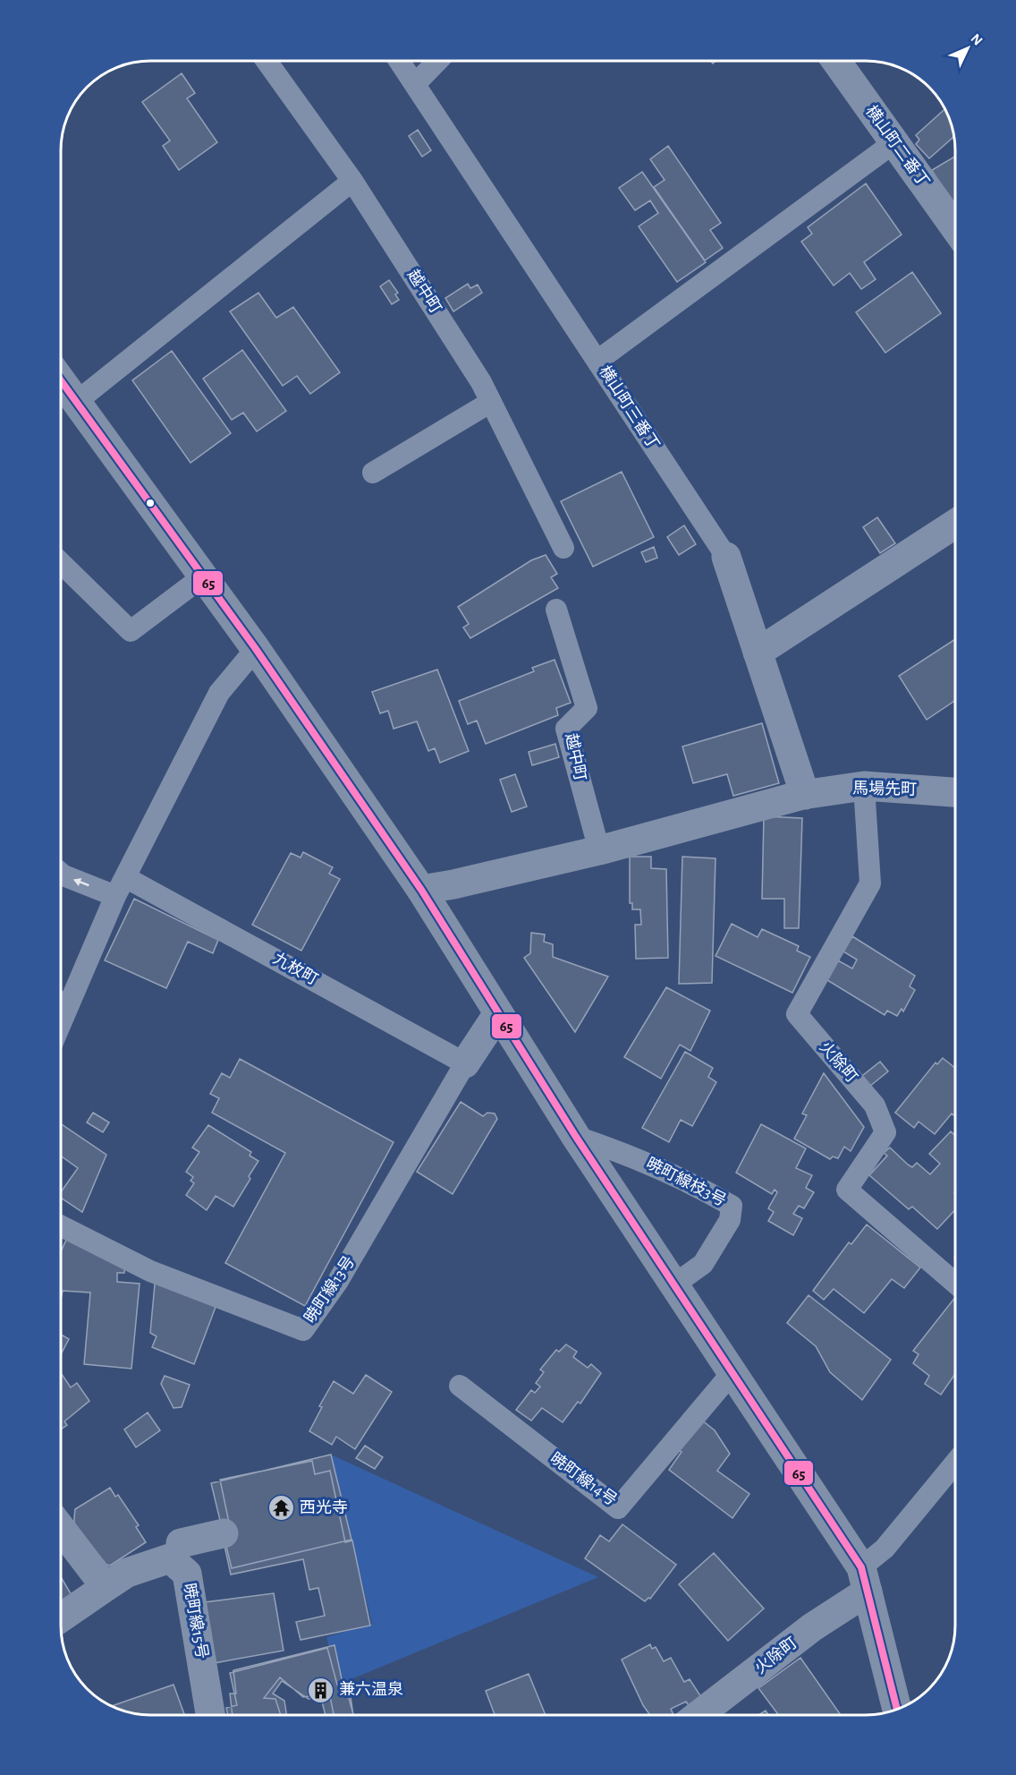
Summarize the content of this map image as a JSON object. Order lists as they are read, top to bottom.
{
  "streets": {
    "street": [
      "横山町二番丁",
      "横山町三番丁",
      "馬場先町",
      "火除町",
      "暁町線13号",
      "暁町線15号"
    ],
    "lane": [
      "越中町",
      "九枚町",
      "暁町線枝3号",
      "暁町線14号"
    ]
  },
  "crossings": [
    ["越中町", "馬場先町"],
    ["横山町三番丁", "馬場先町"],
    ["馬場先町", "火除町"],
    ["九枚町", "暁町線13号"]
  ],
  "places": {
    "temple": ["西光寺"],
    "building": ["兼六温泉"]
  },
  "lines": ["transit line 65"],
  "north": "top right"
}
